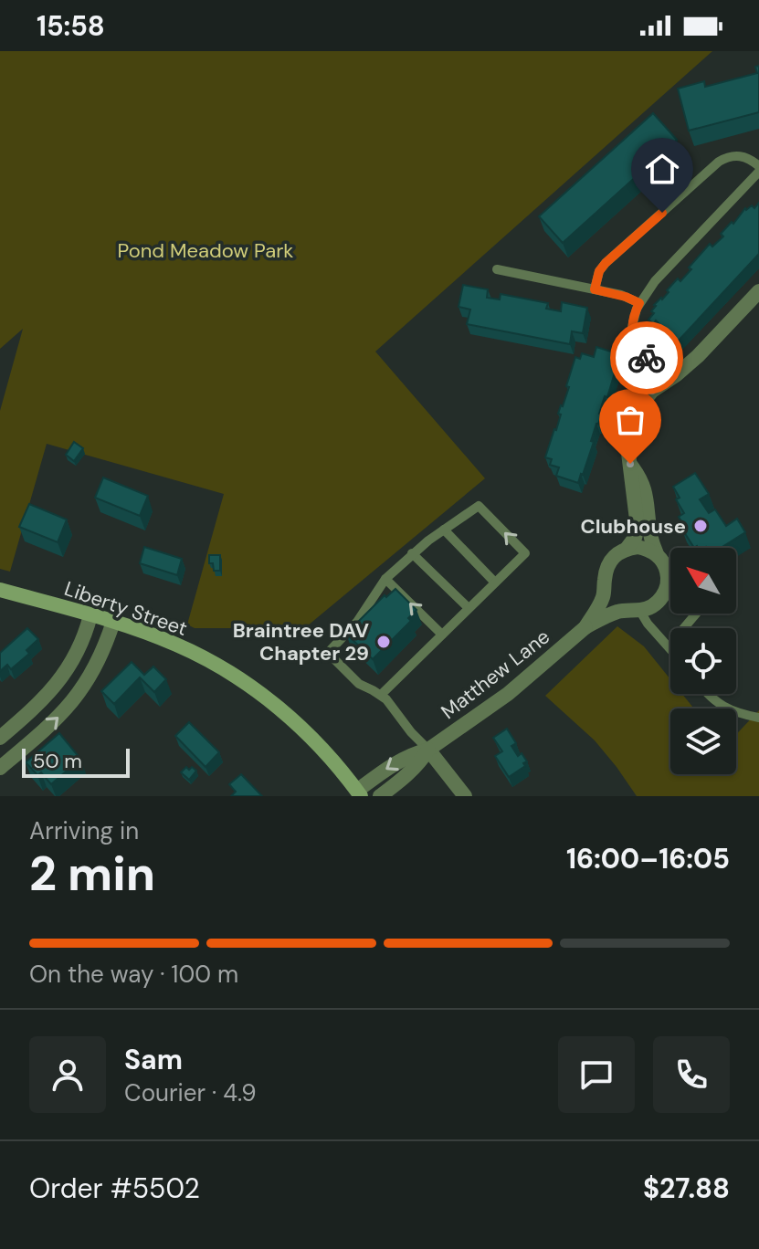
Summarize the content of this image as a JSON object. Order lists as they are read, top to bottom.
{
  "streets": {
    "main road": ["Liberty Street"],
    "street": ["Matthew Lane"]
  },
  "crossings": [
    ["Liberty Street", "Matthew Lane"]
  ],
  "parks": ["Pond Meadow Park"],
  "places": ["Clubhouse", "Braintree DAV Chapter 29"],
  "scale_bar": "50 m",
  "north": "top left",
  "page": {
    "status": "15:58",
    "scale": "50 m",
    "heading": ["2 min", "Arriving in", "16:00–16:05"],
    "panel": [
      "Sam",
      "Courier · 4.9",
      "Order #5502",
      "$27.88"
    ],
    "bar": "On the way · 100 m"
  }
}
